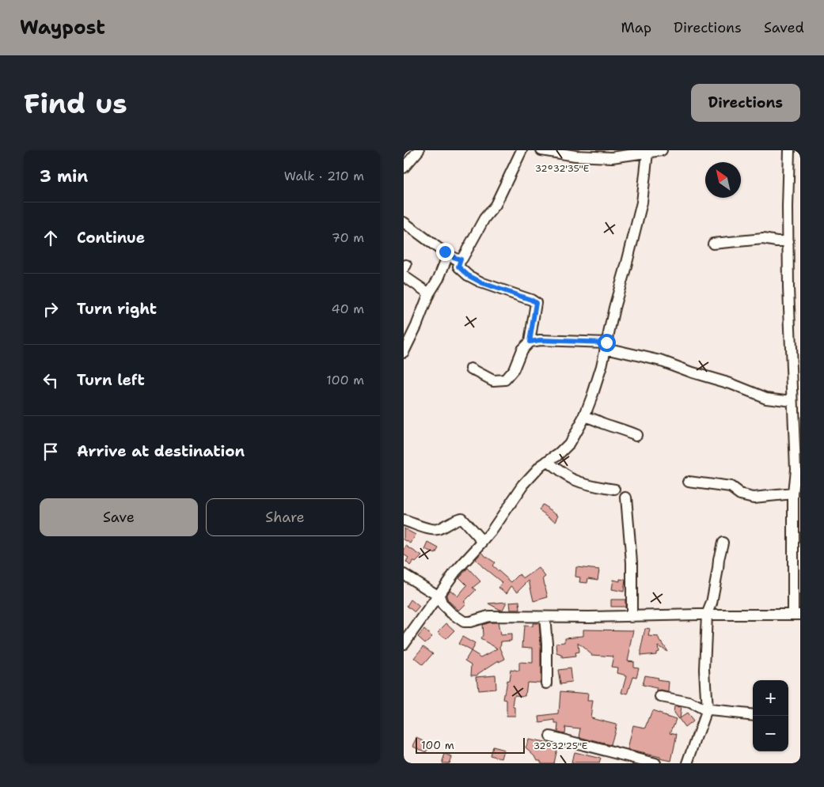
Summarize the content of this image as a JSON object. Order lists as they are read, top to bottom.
{
  "scale_bar": "100 m",
  "north": "top left",
  "page": {
    "header": "Waypost",
    "nav": ["Map", "Directions", "Saved"],
    "buttons": [
      "Directions",
      ["Save", "Share"]
    ],
    "title": "Find us",
    "heading": ["3 min", "Walk · 210 m"],
    "list": [
      ["Continue", "70 m"],
      ["Turn right", "40 m"],
      ["Turn left", "100 m"],
      "Arrive at destination"
    ],
    "map_buttons": ["+", "−"],
    "scale": "100 m"
  },
  "coordinates": ["32°32'35\"E", "32°32'25\"E"]
}
